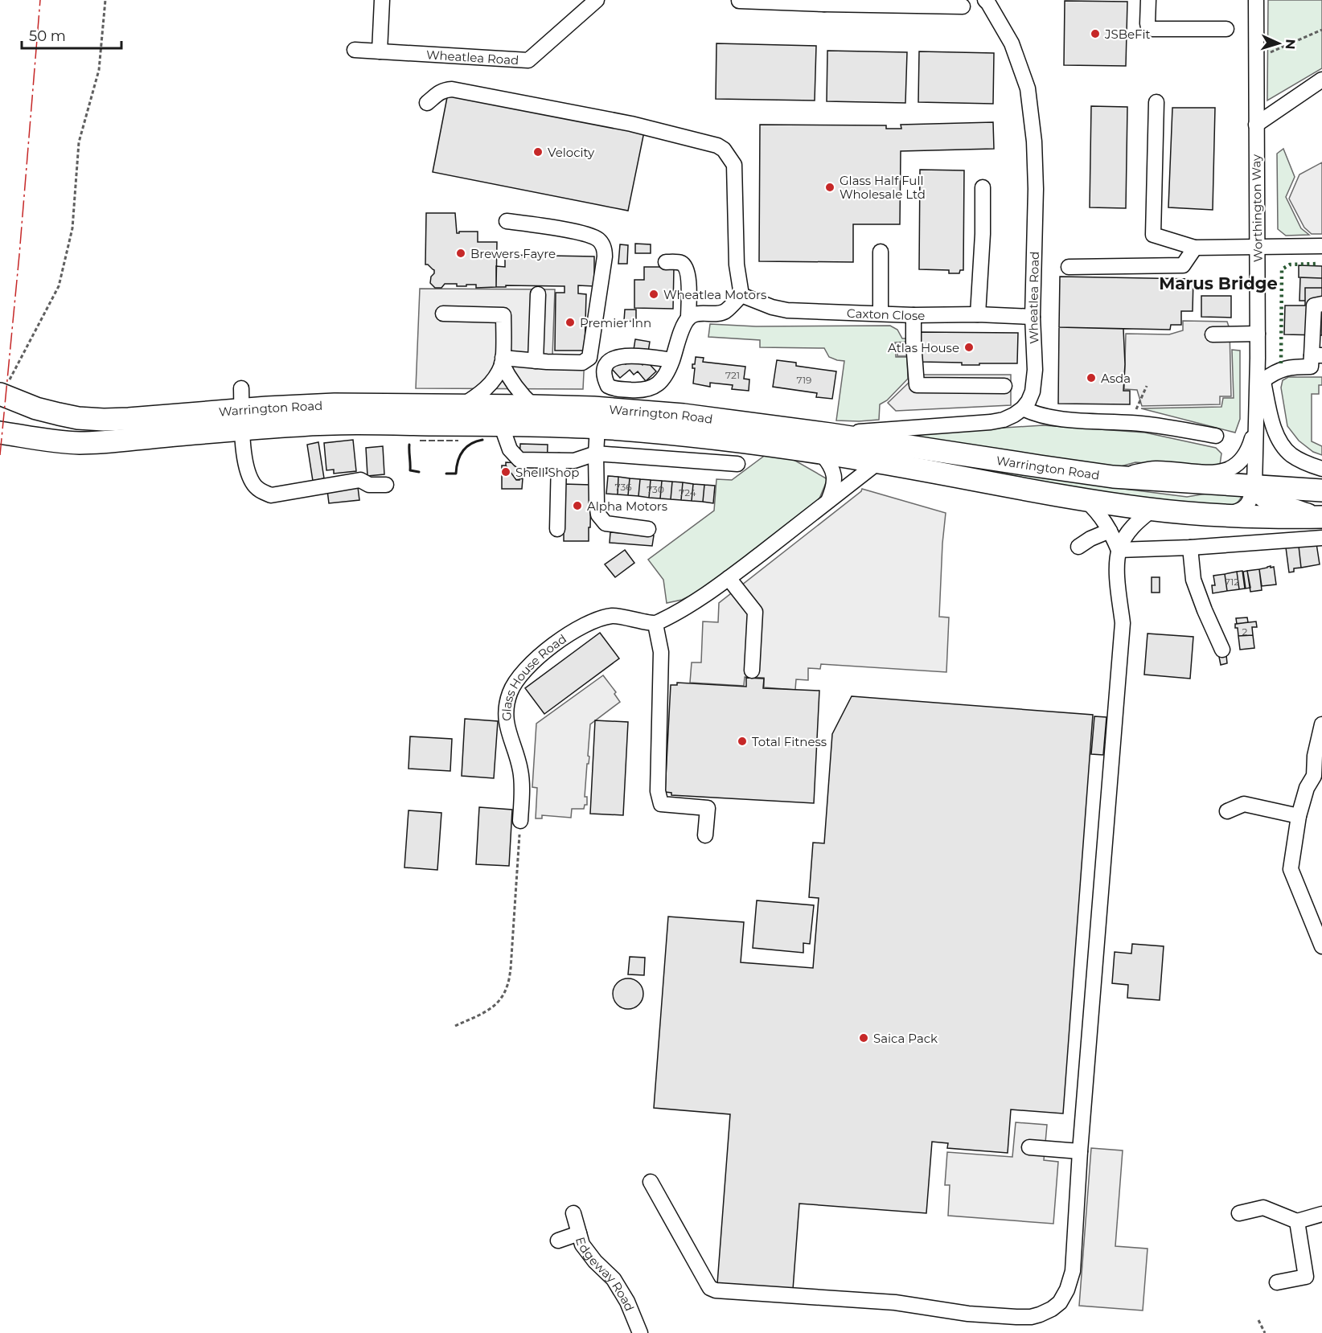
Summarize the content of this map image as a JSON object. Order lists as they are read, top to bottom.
{
  "streets": {
    "highway": ["Warrington Road"],
    "street": [
      "Wheatlea Road",
      "Worthington Way",
      "Caxton Close",
      "Glass House Road",
      "Edgeway Road"
    ]
  },
  "crossings": [
    ["Wheatlea Road", "Caxton Close"],
    ["Worthington Way", "Warrington Road"]
  ],
  "districts": ["Marus Bridge"],
  "places": [
    "JSBeFit",
    "Velocity",
    "Glass Half Full Wholesale Ltd",
    "Brewers Fayre",
    "Wheatlea Motors",
    "Premier Inn",
    "Atlas House",
    "Asda",
    "Shell Shop",
    "Alpha Motors",
    "Total Fitness",
    "Saica Pack"
  ],
  "house_numbers": [
    "721",
    "719",
    "736",
    "730",
    "724",
    "712",
    "2"
  ],
  "scale_bar": "50 m",
  "north": "right"
}
